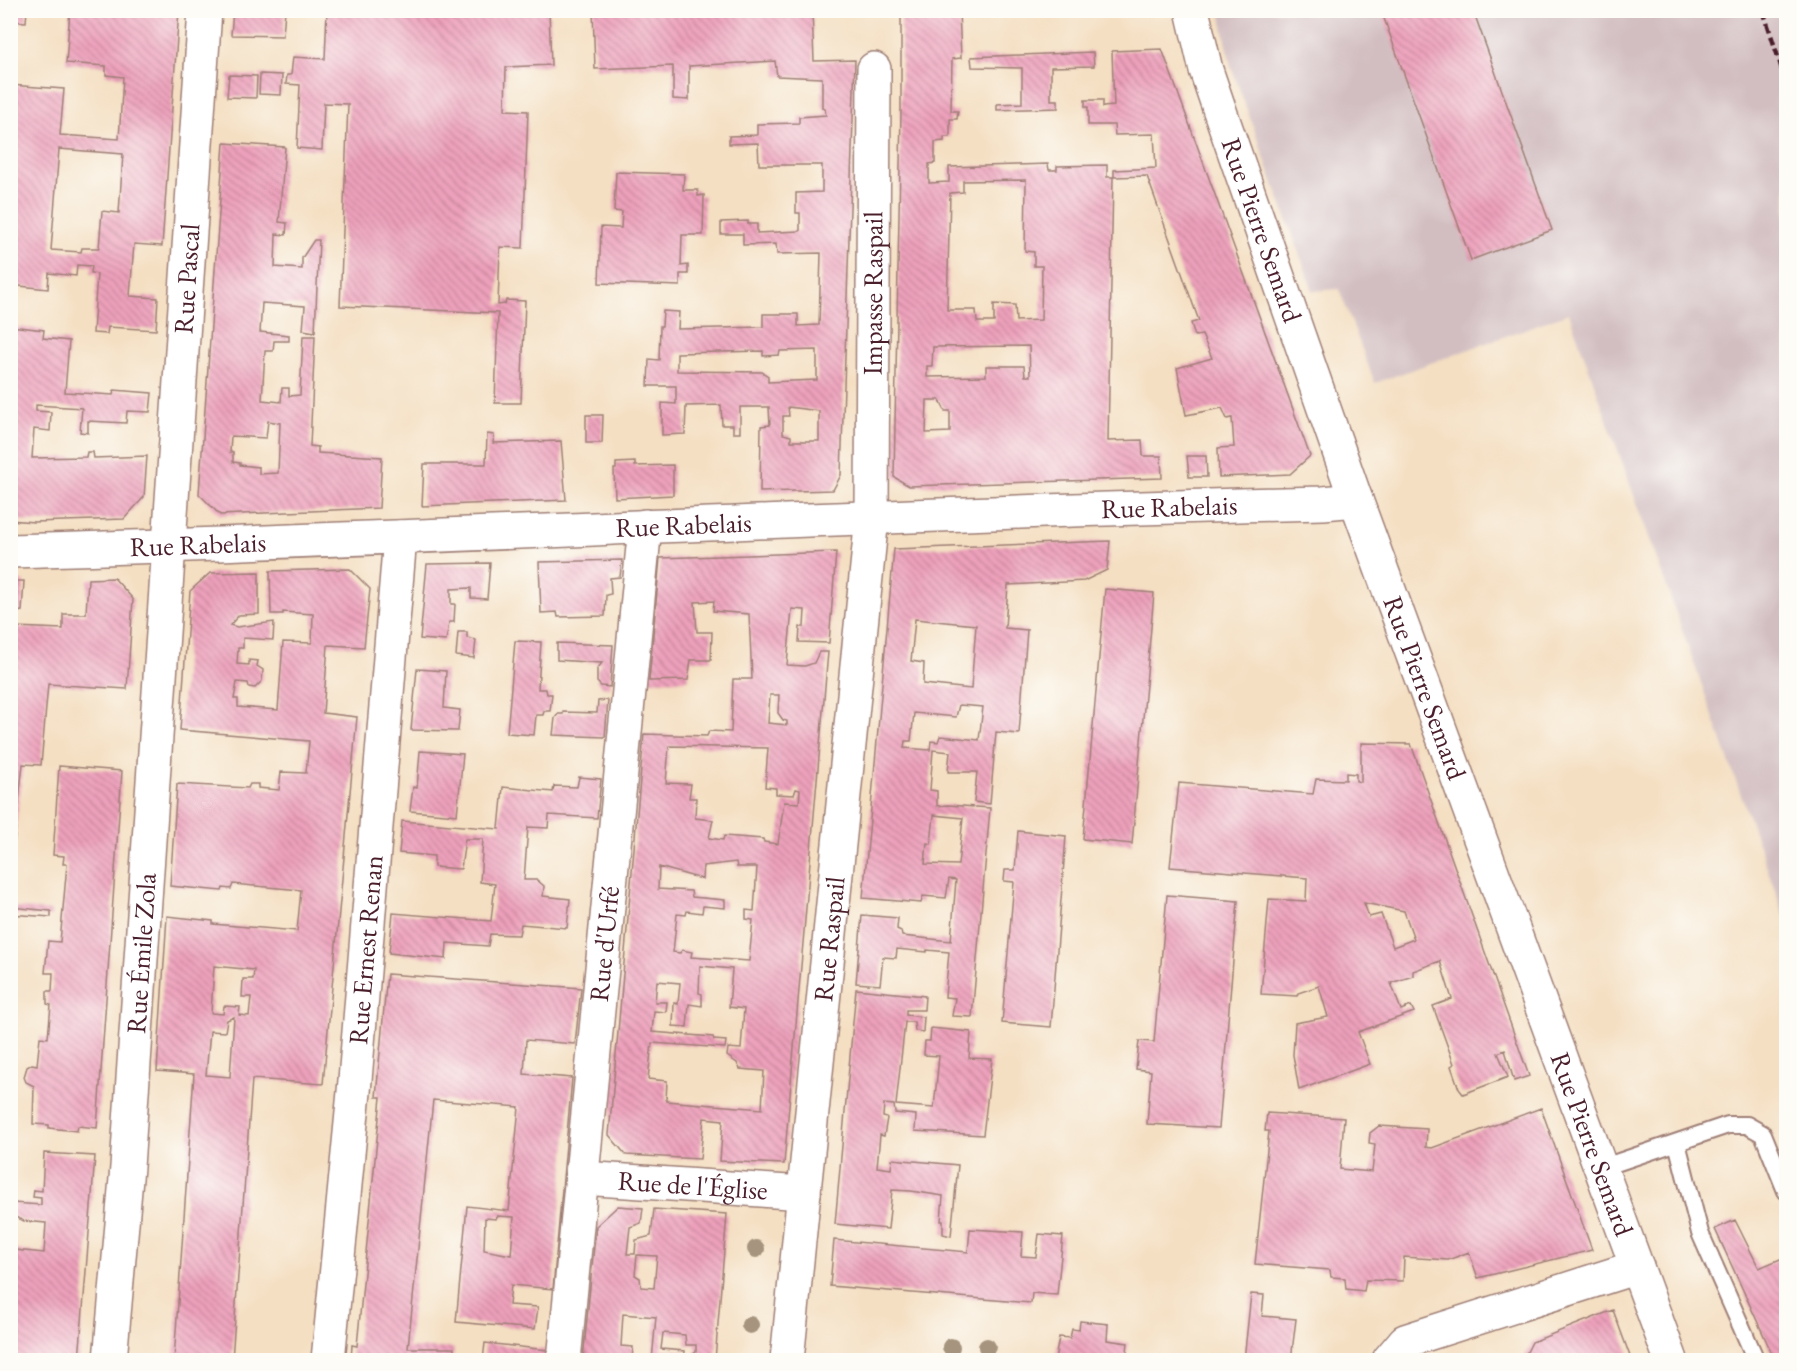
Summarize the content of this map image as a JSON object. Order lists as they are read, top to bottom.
{
  "streets": {
    "street": [
      "Rue Pierre Semard",
      "Rue Pascal",
      "Impasse Raspail",
      "Rue Rabelais",
      "Rue Raspail",
      "Rue d'Urfé",
      "Rue Ernest Renan",
      "Rue Émile Zola",
      "Rue de l'Église"
    ]
  },
  "crossings": [
    ["Rue Pierre Semard", "Rue Rabelais"],
    ["Rue Pascal", "Rue Rabelais"],
    ["Rue Pascal", "Rue Émile Zola"],
    ["Impasse Raspail", "Rue Rabelais"],
    ["Impasse Raspail", "Rue Raspail"],
    ["Rue Rabelais", "Rue Raspail"],
    ["Rue Rabelais", "Rue d'Urfé"],
    ["Rue Rabelais", "Rue Ernest Renan"],
    ["Rue Rabelais", "Rue Émile Zola"],
    ["Rue Raspail", "Rue de l'Église"],
    ["Rue d'Urfé", "Rue de l'Église"]
  ]
}
